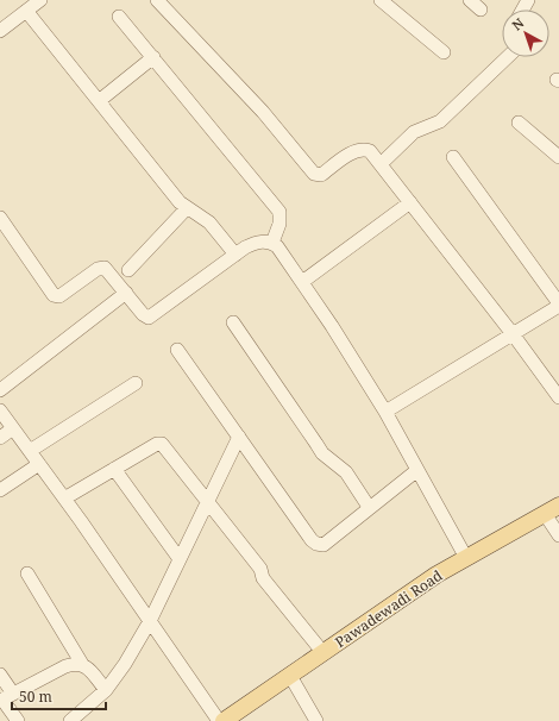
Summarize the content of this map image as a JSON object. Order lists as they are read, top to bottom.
{
  "streets": {
    "main road": ["Pawadewadi Road"]
  },
  "scale_bar": "50 m",
  "north": "top left"
}
